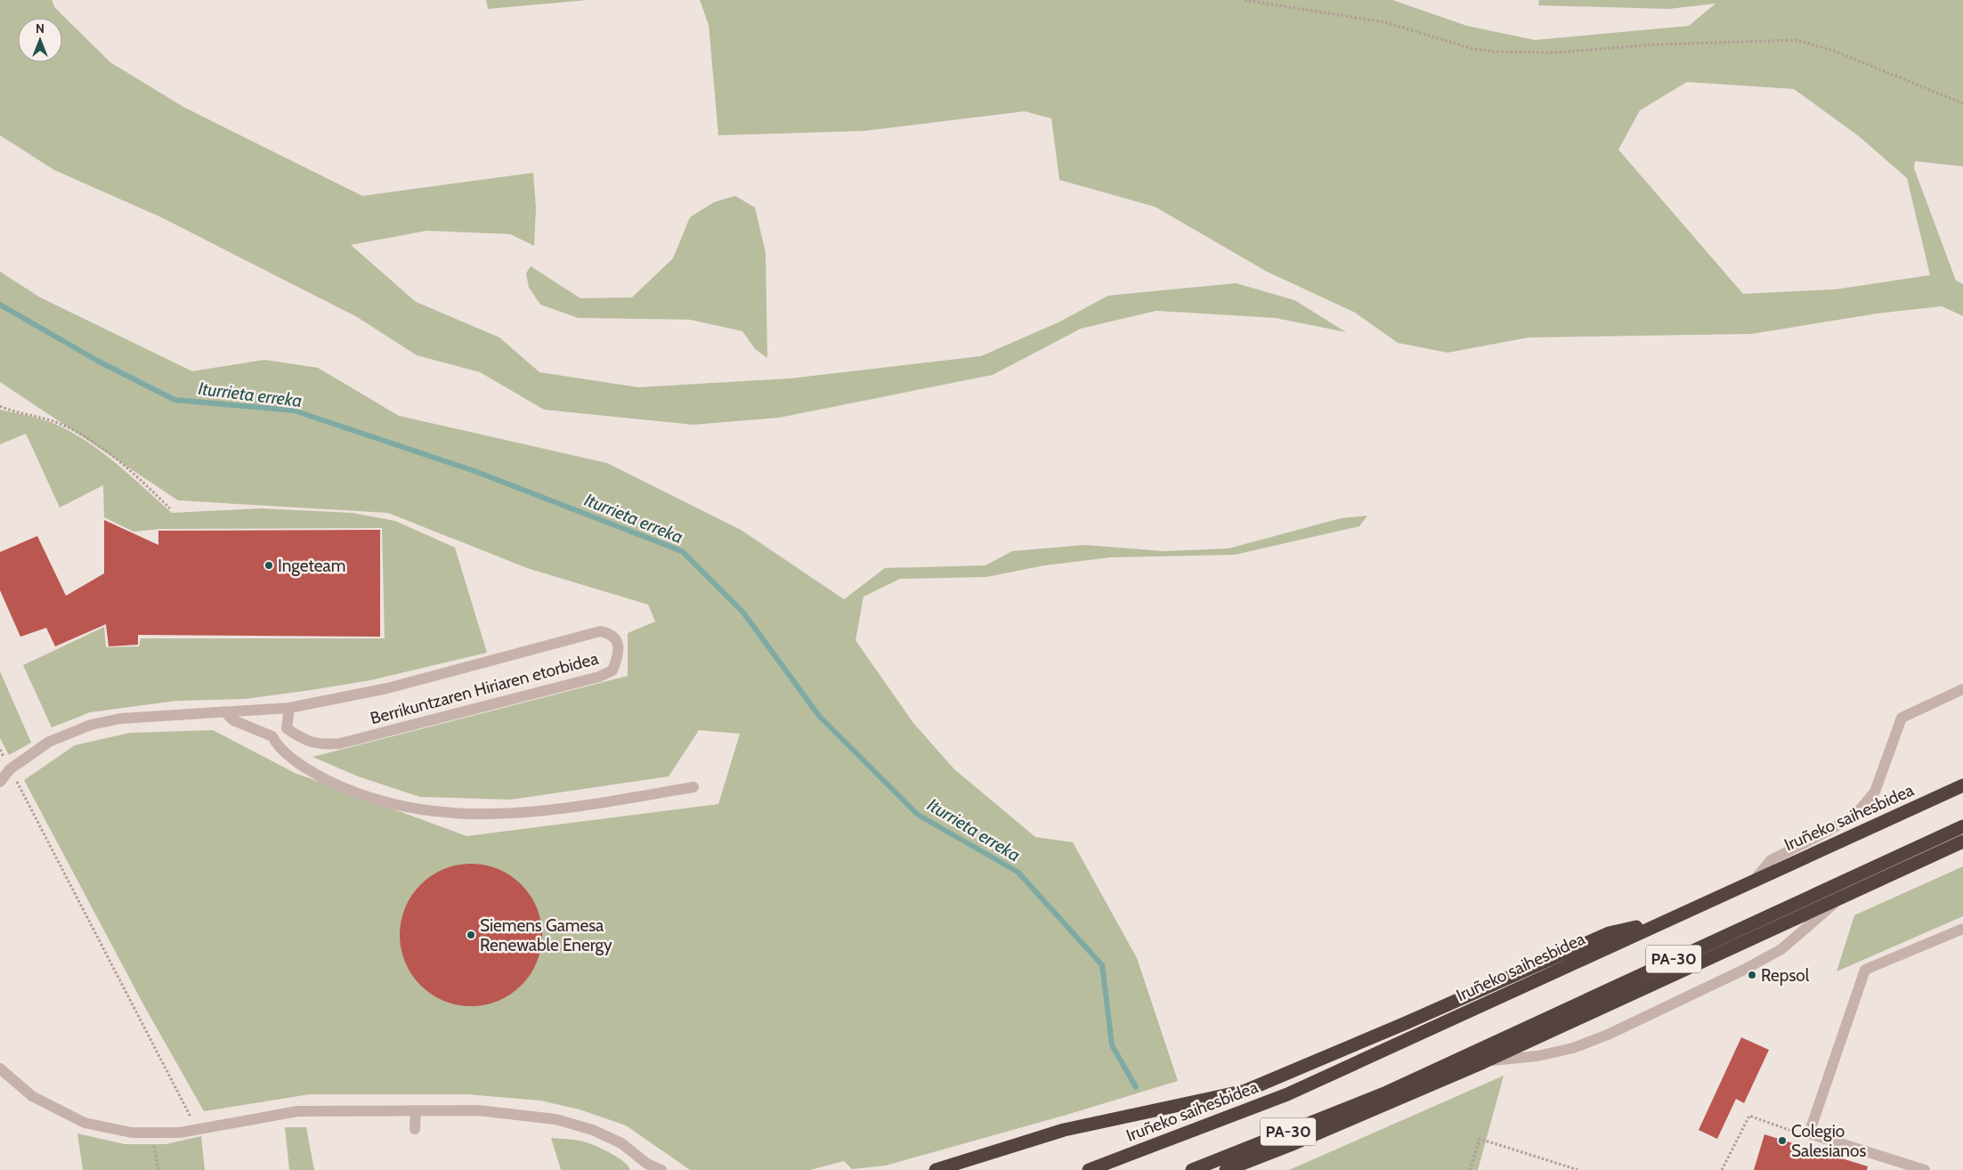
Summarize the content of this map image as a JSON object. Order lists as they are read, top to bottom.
{
  "streets": {
    "highway": ["Iruñeko saihesbidea", "PA-30"],
    "street": ["Berrikuntzaren Hiriaren etorbidea"]
  },
  "water": ["Iturrieta erreka"],
  "places": [
    "Ingeteam",
    "Siemens Gamesa Renewable Energy",
    "Repsol",
    "Colegio Salesianos"
  ],
  "north": "top"
}
